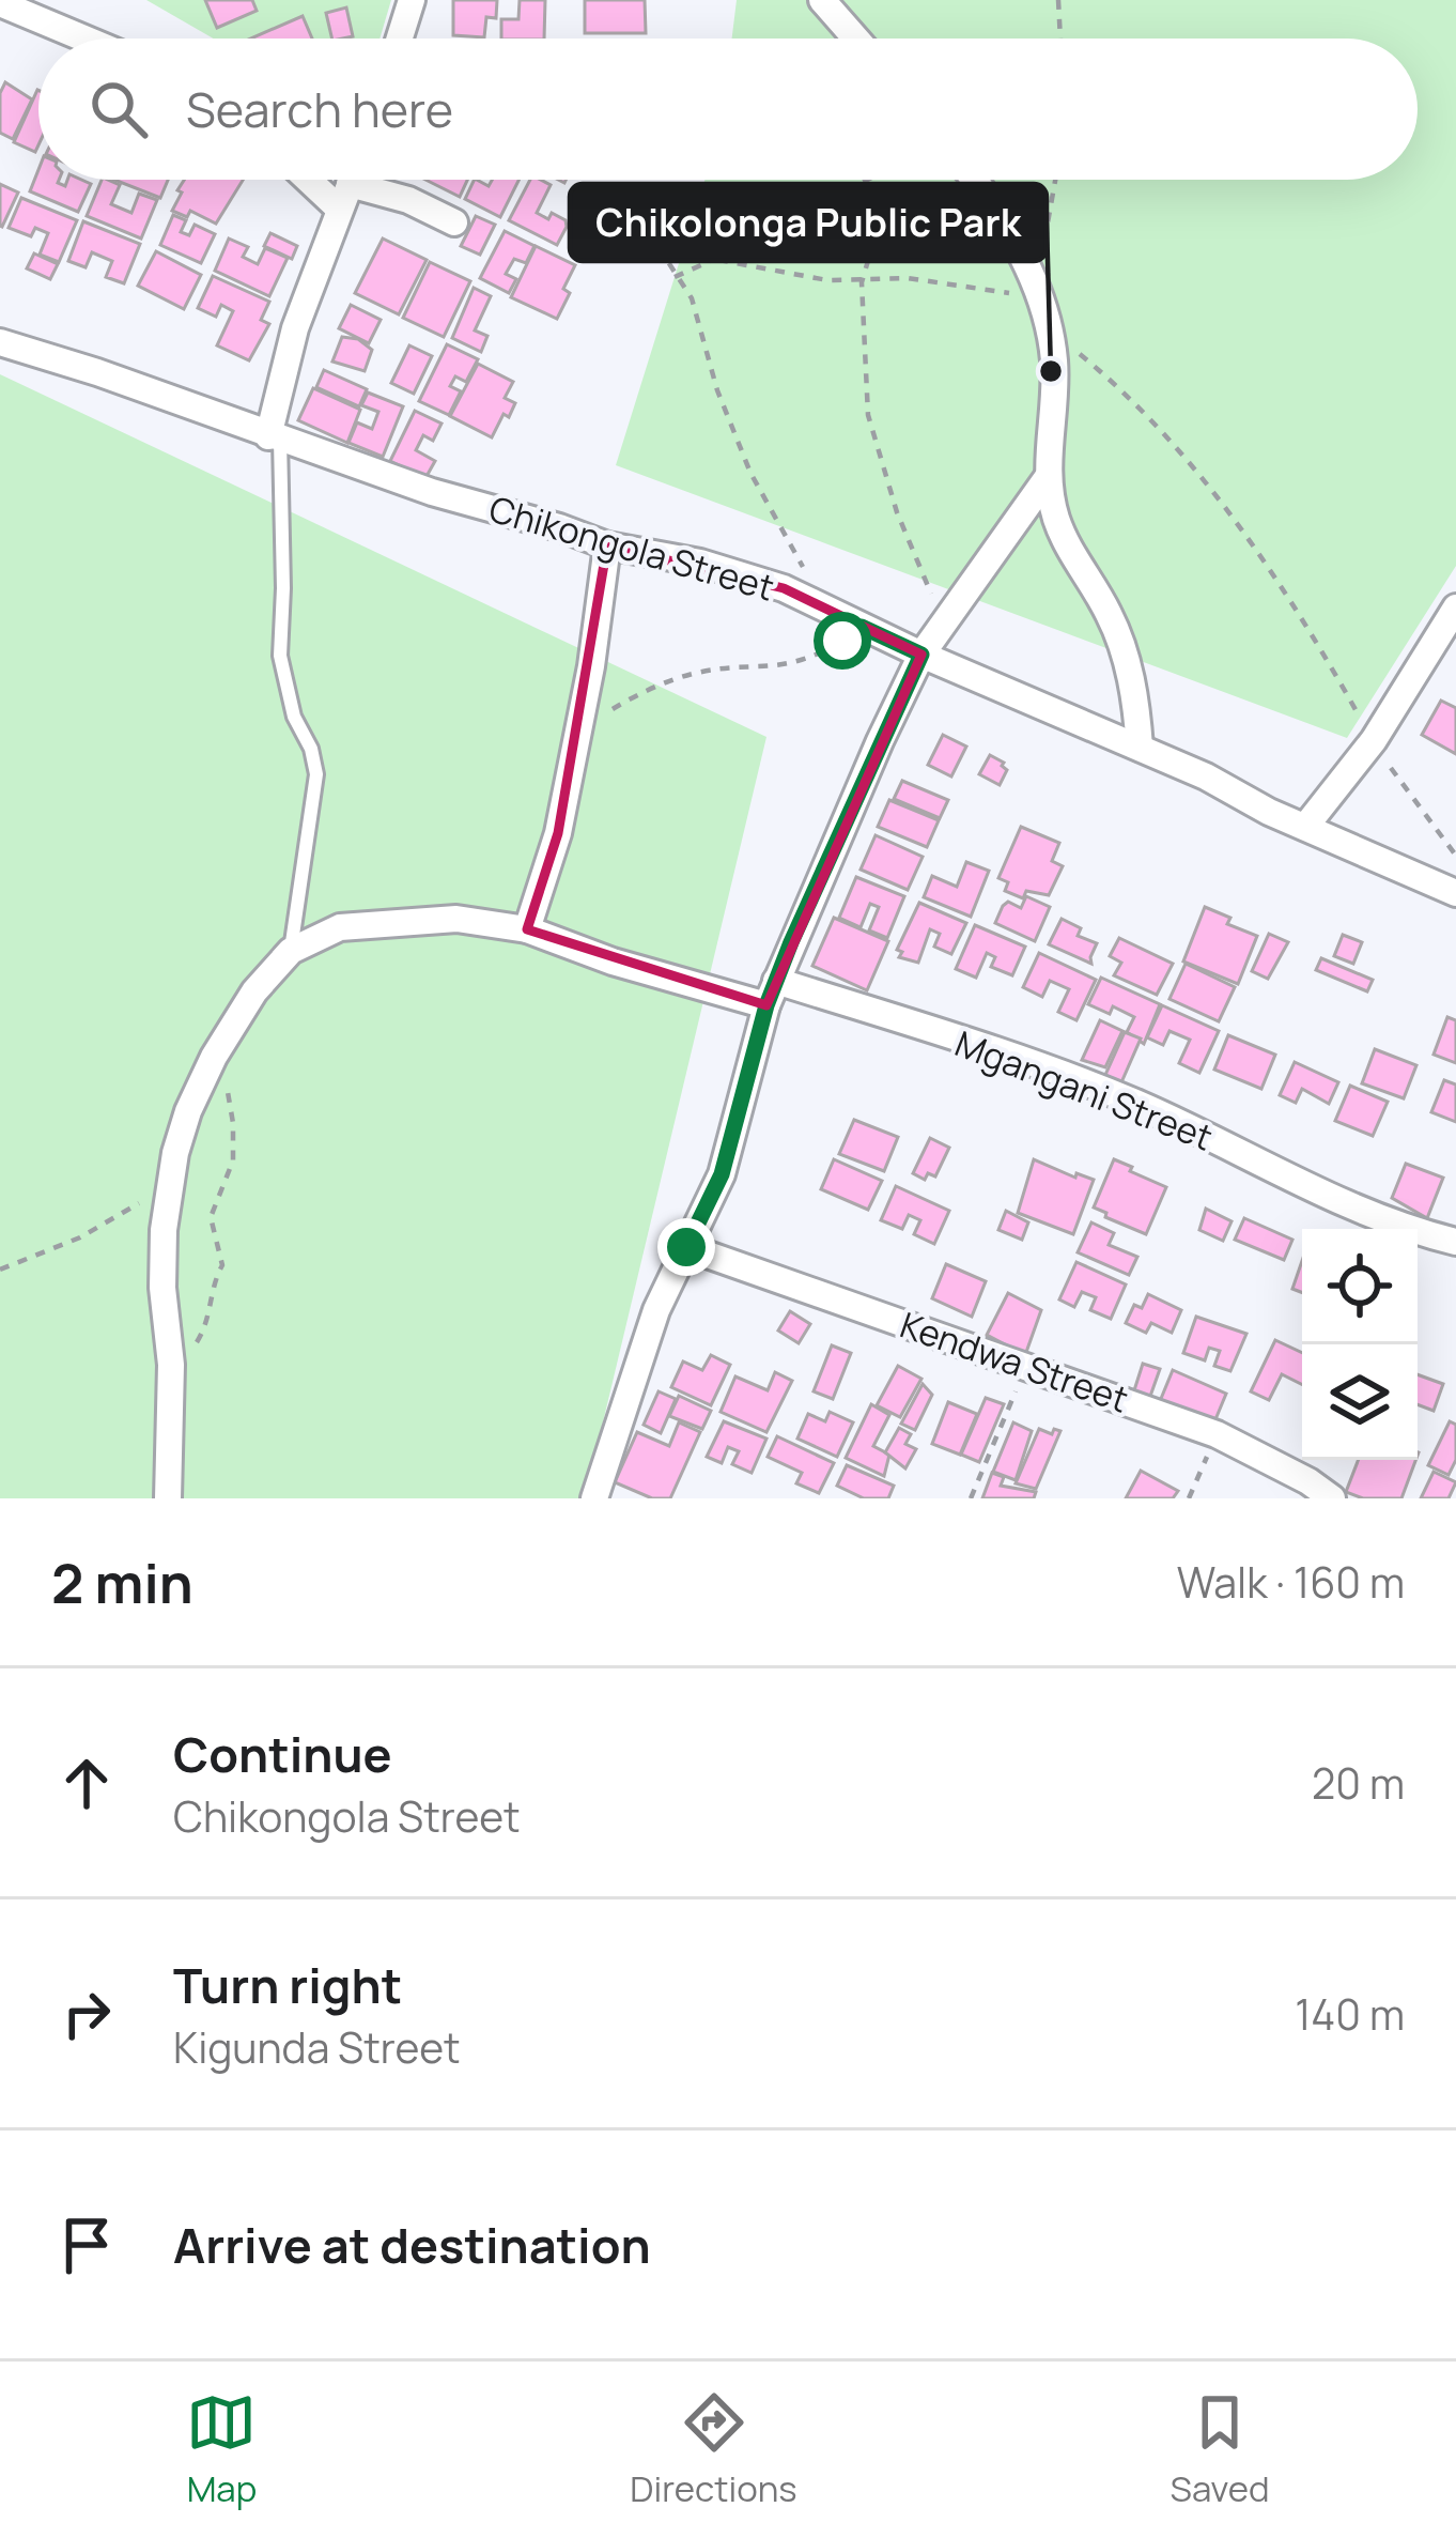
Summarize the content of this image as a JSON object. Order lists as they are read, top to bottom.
{
  "streets": {
    "street": ["Chikongola Street", "Mgangani Street", "Kendwa Street"]
  },
  "places": ["Chikolonga Public Park"],
  "page": {
    "search": "Search here",
    "heading": ["2 min", "Walk · 160 m"],
    "list": [
      ["Continue", "Chikongola Street", "20 m"],
      ["Turn right", "Kigunda Street", "140 m"],
      "Arrive at destination"
    ],
    "nav": ["Map", "Directions", "Saved"]
  }
}
